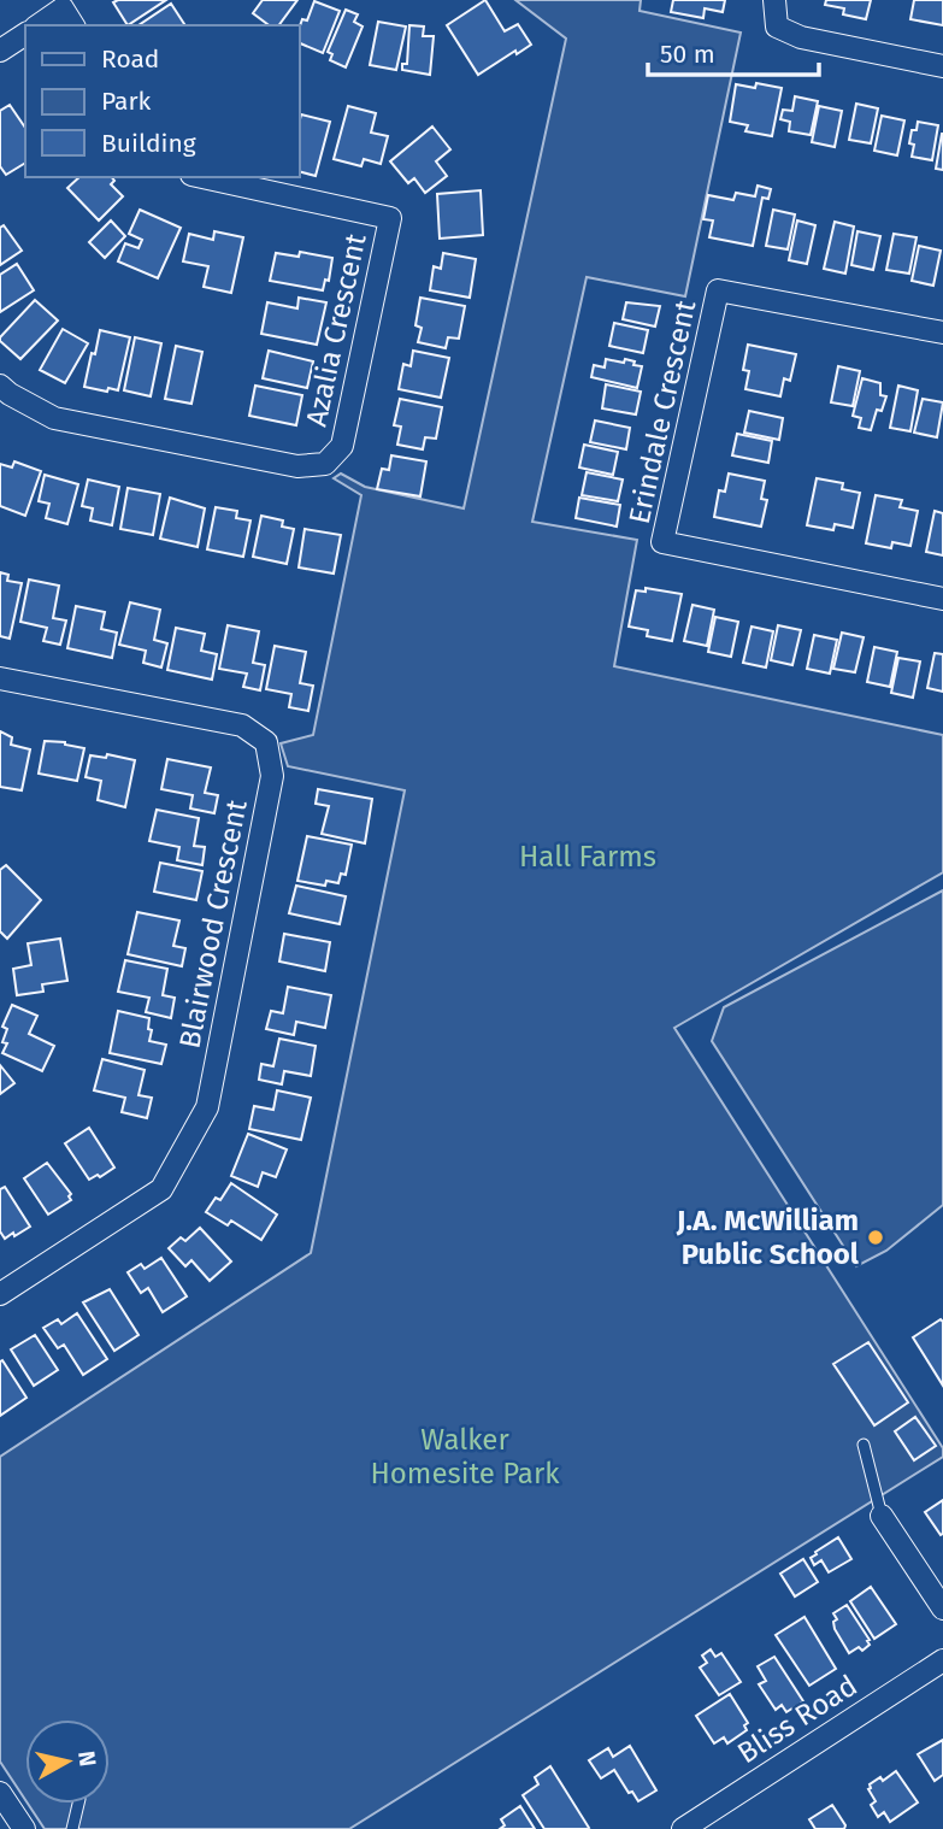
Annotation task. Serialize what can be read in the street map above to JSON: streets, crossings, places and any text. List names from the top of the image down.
{
  "streets": {
    "street": [
      "Azalia Crescent",
      "Erindale Crescent",
      "Blairwood Crescent",
      "Bliss Road"
    ]
  },
  "parks": ["Hall Farms", "Walker Homesite Park"],
  "places": ["J.A. McWilliam Public School"],
  "legend": ["Road", "Park", "Building"],
  "scale_bar": "50 m",
  "north": "right"
}
